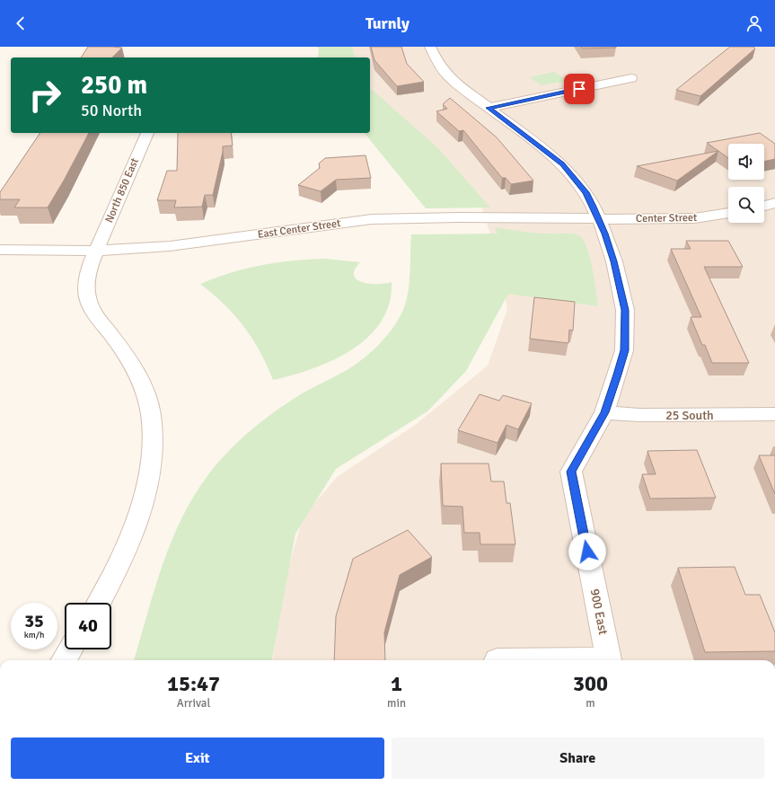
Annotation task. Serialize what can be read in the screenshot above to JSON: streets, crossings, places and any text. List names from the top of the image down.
{
  "streets": {
    "street": [
      "North 850 East",
      "Center Street",
      "East Center Street",
      "25 South",
      "900 East"
    ]
  },
  "crossings": [
    ["North 850 East", "East Center Street"],
    ["Center Street", "East Center Street"],
    ["Center Street", "900 East"],
    ["East Center Street", "900 East"],
    ["25 South", "900 East"]
  ],
  "page": {
    "header": "Turnly",
    "turn": ["250 m", "50 North"],
    "speed": "35 km/h",
    "limit": "40",
    "eta": [
      "15:47",
      "Arrival",
      "1",
      "min",
      "300",
      "m"
    ],
    "buttons": ["Exit", "Share"]
  }
}
